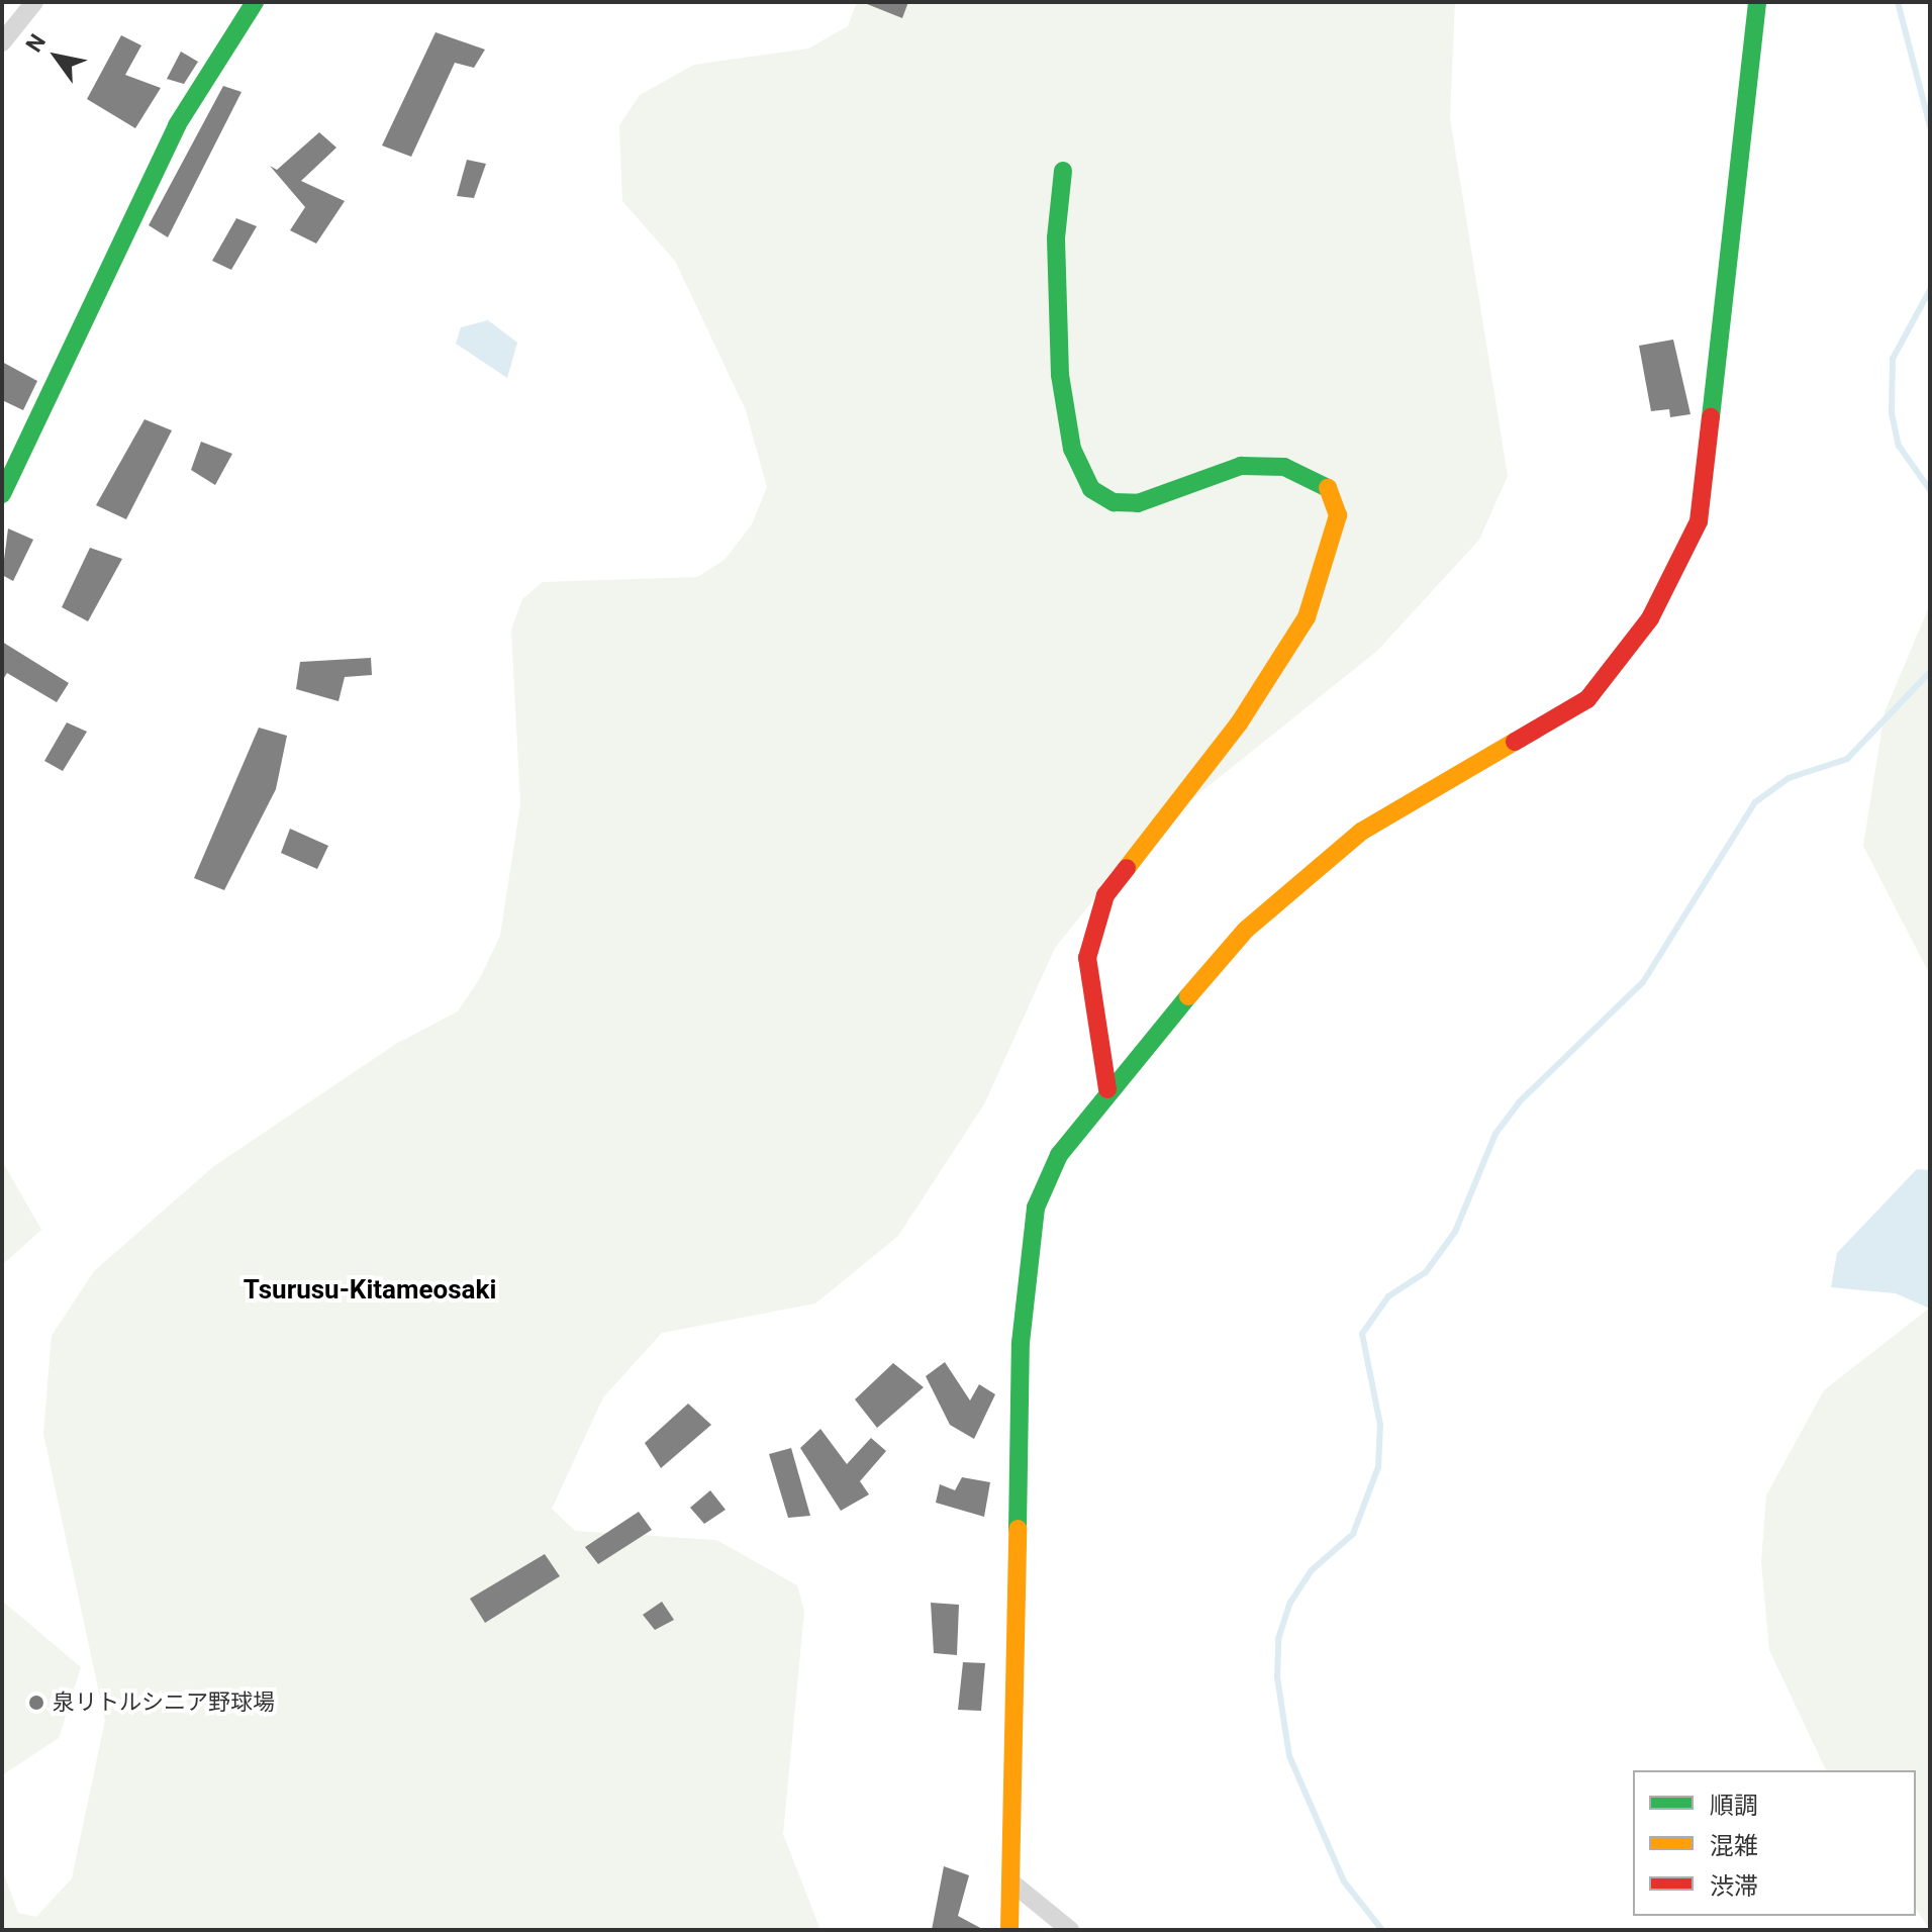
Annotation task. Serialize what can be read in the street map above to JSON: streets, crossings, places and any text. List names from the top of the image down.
{
  "districts": ["Tsurusu-Kitameosaki"],
  "places": ["泉リトルシニア野球場"],
  "legend": ["順調", "混雑", "渋滞"],
  "north": "top left"
}
